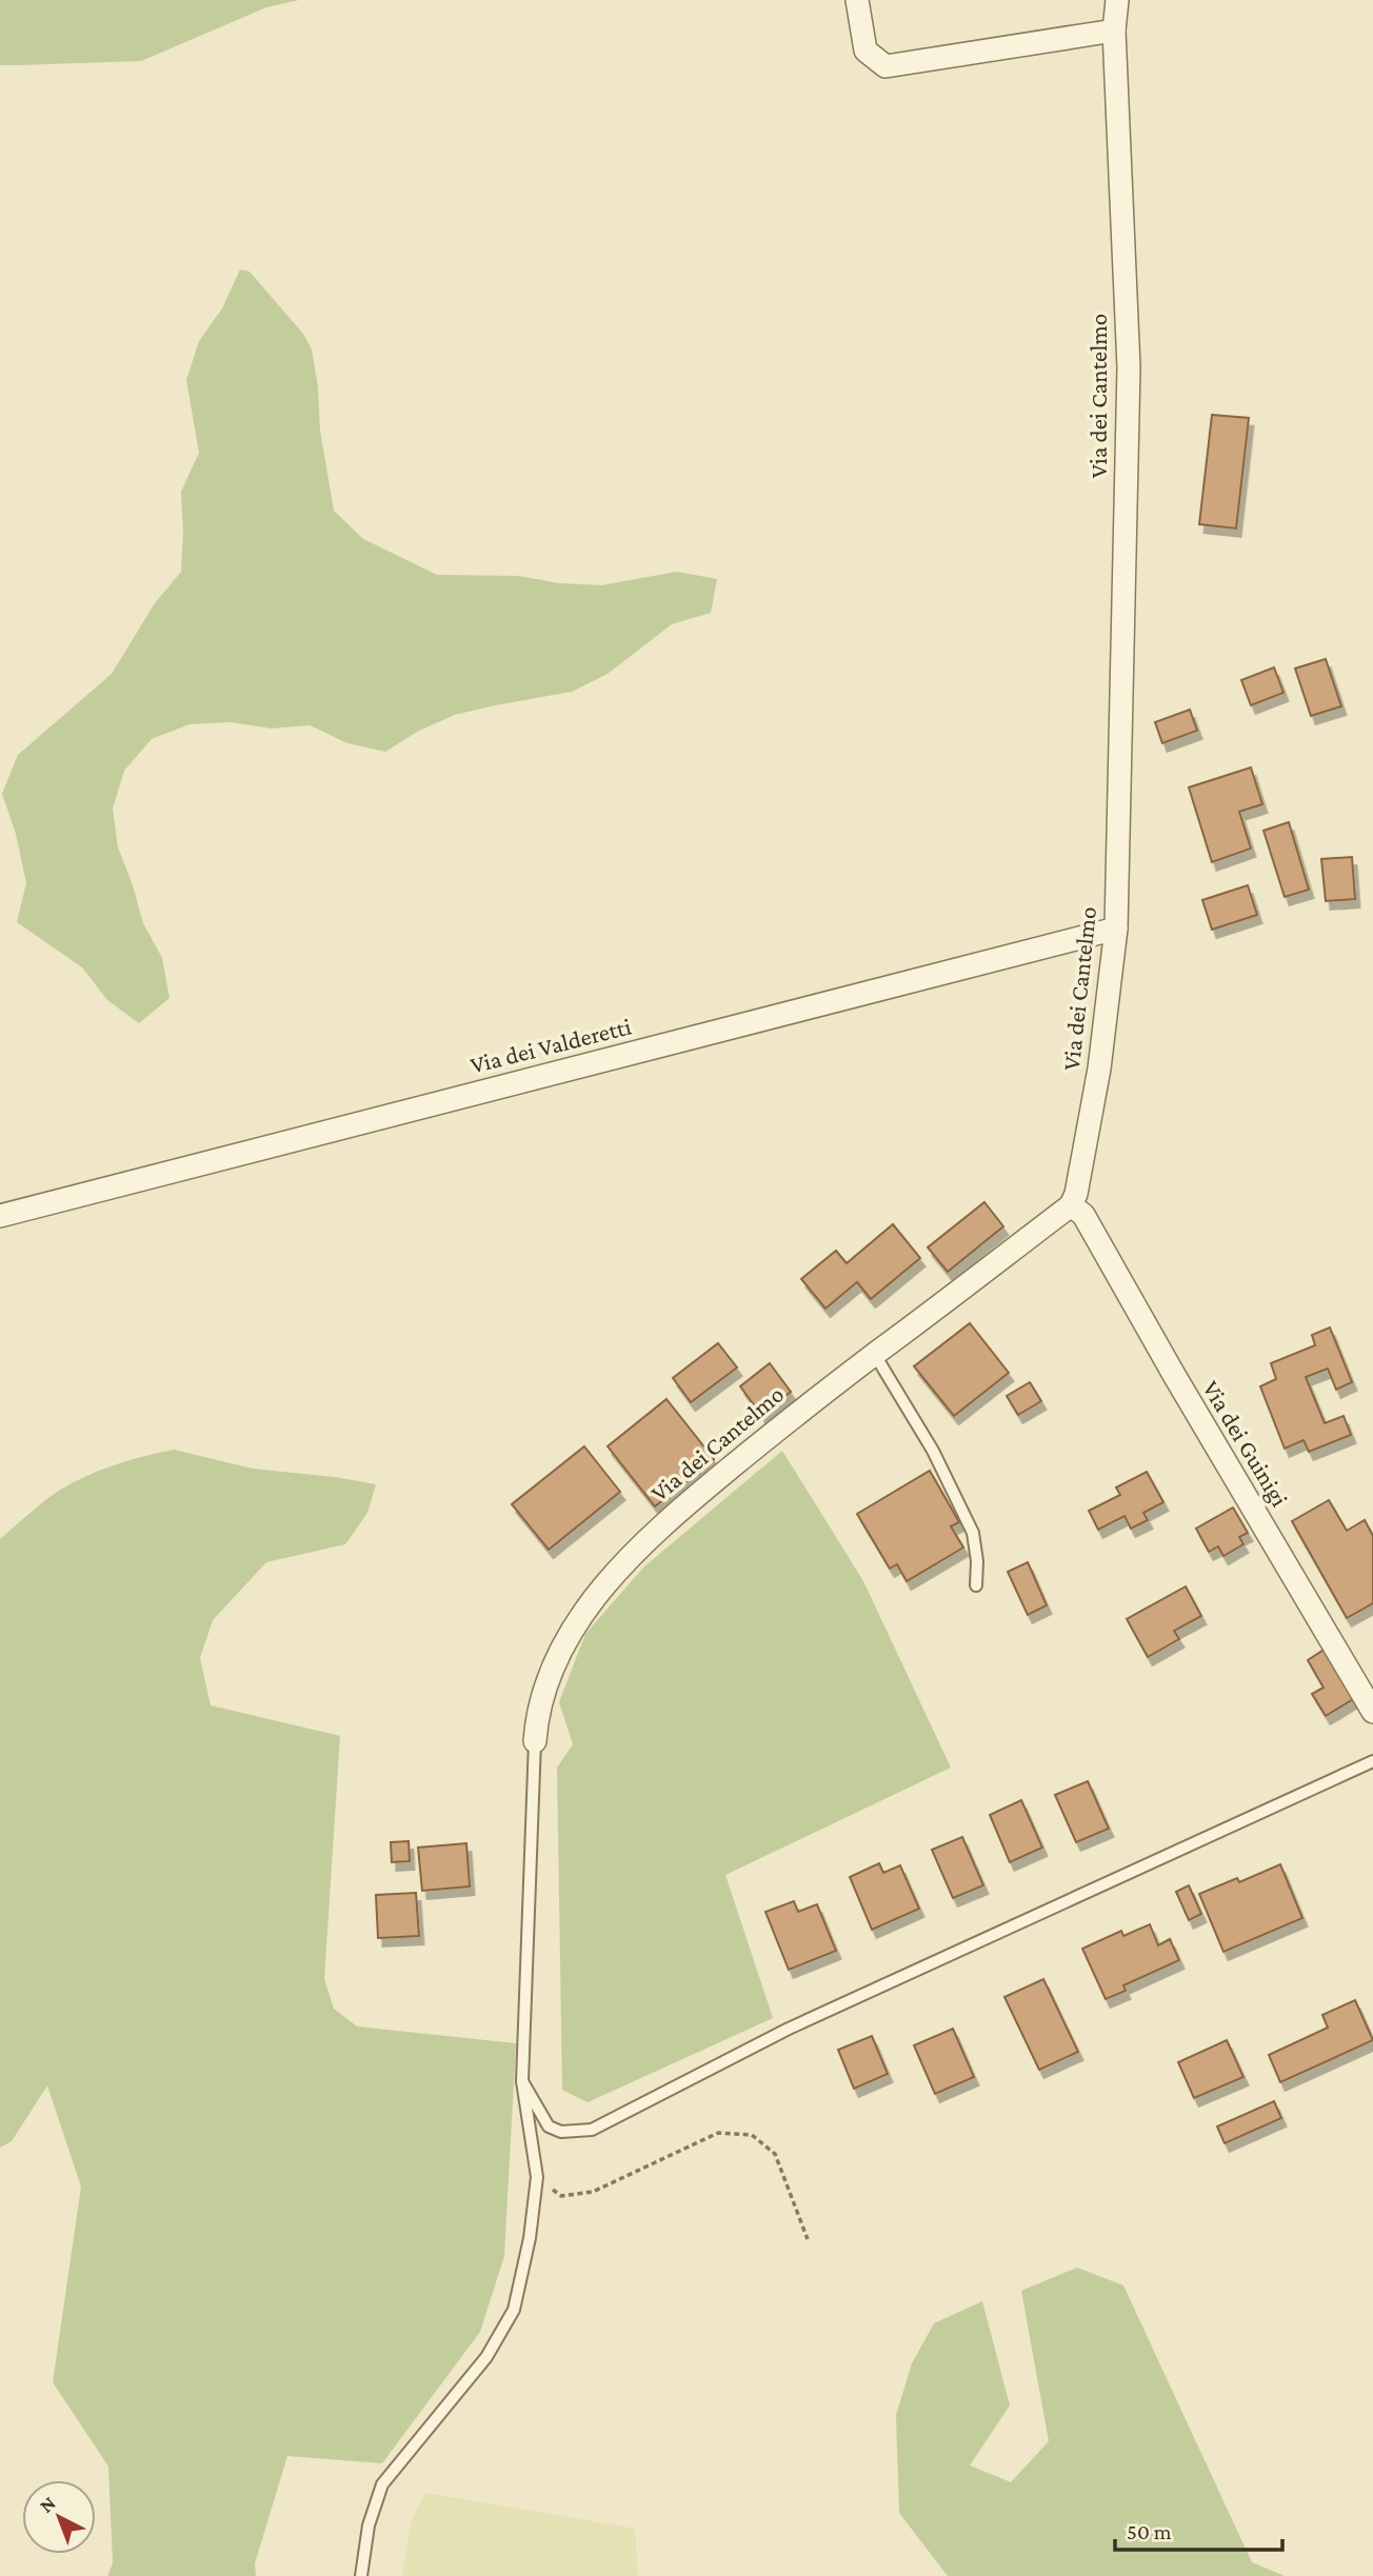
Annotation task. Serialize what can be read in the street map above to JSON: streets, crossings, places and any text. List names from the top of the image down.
{
  "streets": {
    "street": ["Via dei Cantelmo", "Via dei Valderetti", "Via dei Guinigi"]
  },
  "crossings": [
    ["Via dei Cantelmo", "Via dei Valderetti"],
    ["Via dei Cantelmo", "Via dei Guinigi"]
  ],
  "scale_bar": "50 m",
  "north": "top left"
}
